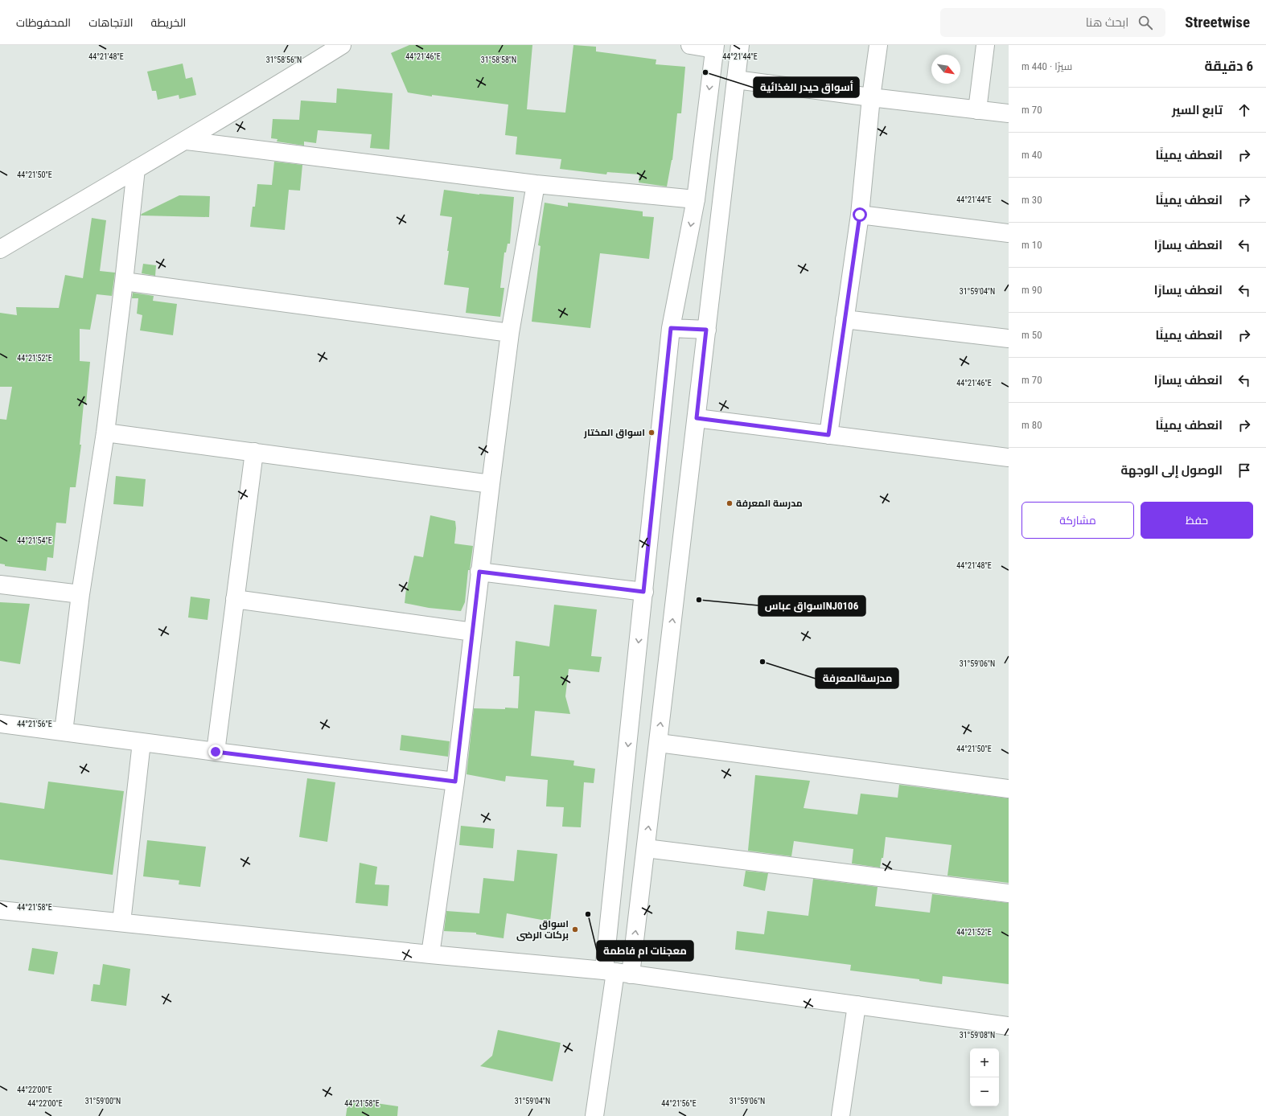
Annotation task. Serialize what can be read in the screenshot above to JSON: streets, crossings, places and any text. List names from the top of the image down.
{
  "places": [
    "أسواق حيدر الغذائية",
    "اسواق المختار",
    "مدرسة المعرفة",
    "اسواق عباسNJ0106",
    "مدرسةالمعرفة",
    "معجنات ام فاطمة",
    "اسواق بركات الرضى"
  ],
  "north": "bottom right",
  "page": {
    "header": "Streetwise",
    "search": "ابحث هنا",
    "nav": ["الخريطة", "الاتجاهات", "المحفوظات"],
    "heading": ["6 دقيقة", "سيرًا · 440 m"],
    "list": [
      ["تابع السير", "70 m"],
      ["انعطف يمينًا", "40 m"],
      ["انعطف يمينًا", "30 m"],
      ["انعطف يسارًا", "10 m"],
      ["انعطف يسارًا", "90 m"],
      ["انعطف يمينًا", "50 m"],
      ["انعطف يسارًا", "70 m"],
      ["انعطف يمينًا", "80 m"],
      "الوصول إلى الوجهة"
    ],
    "buttons": ["حفظ", "مشاركة"],
    "map_buttons": ["+", "−"]
  },
  "coordinates": [
    "44°21'48\"E",
    "44°21'46\"E",
    "44°21'44\"E",
    "31°58'56\"N",
    "31°58'58\"N",
    "44°21'50\"E",
    "31°59'04\"N",
    "44°21'52\"E",
    "44°21'54\"E",
    "31°59'06\"N",
    "44°21'56\"E",
    "44°21'58\"E",
    "31°59'08\"N",
    "44°22'00\"E",
    "31°59'00\"N"
  ]
}
